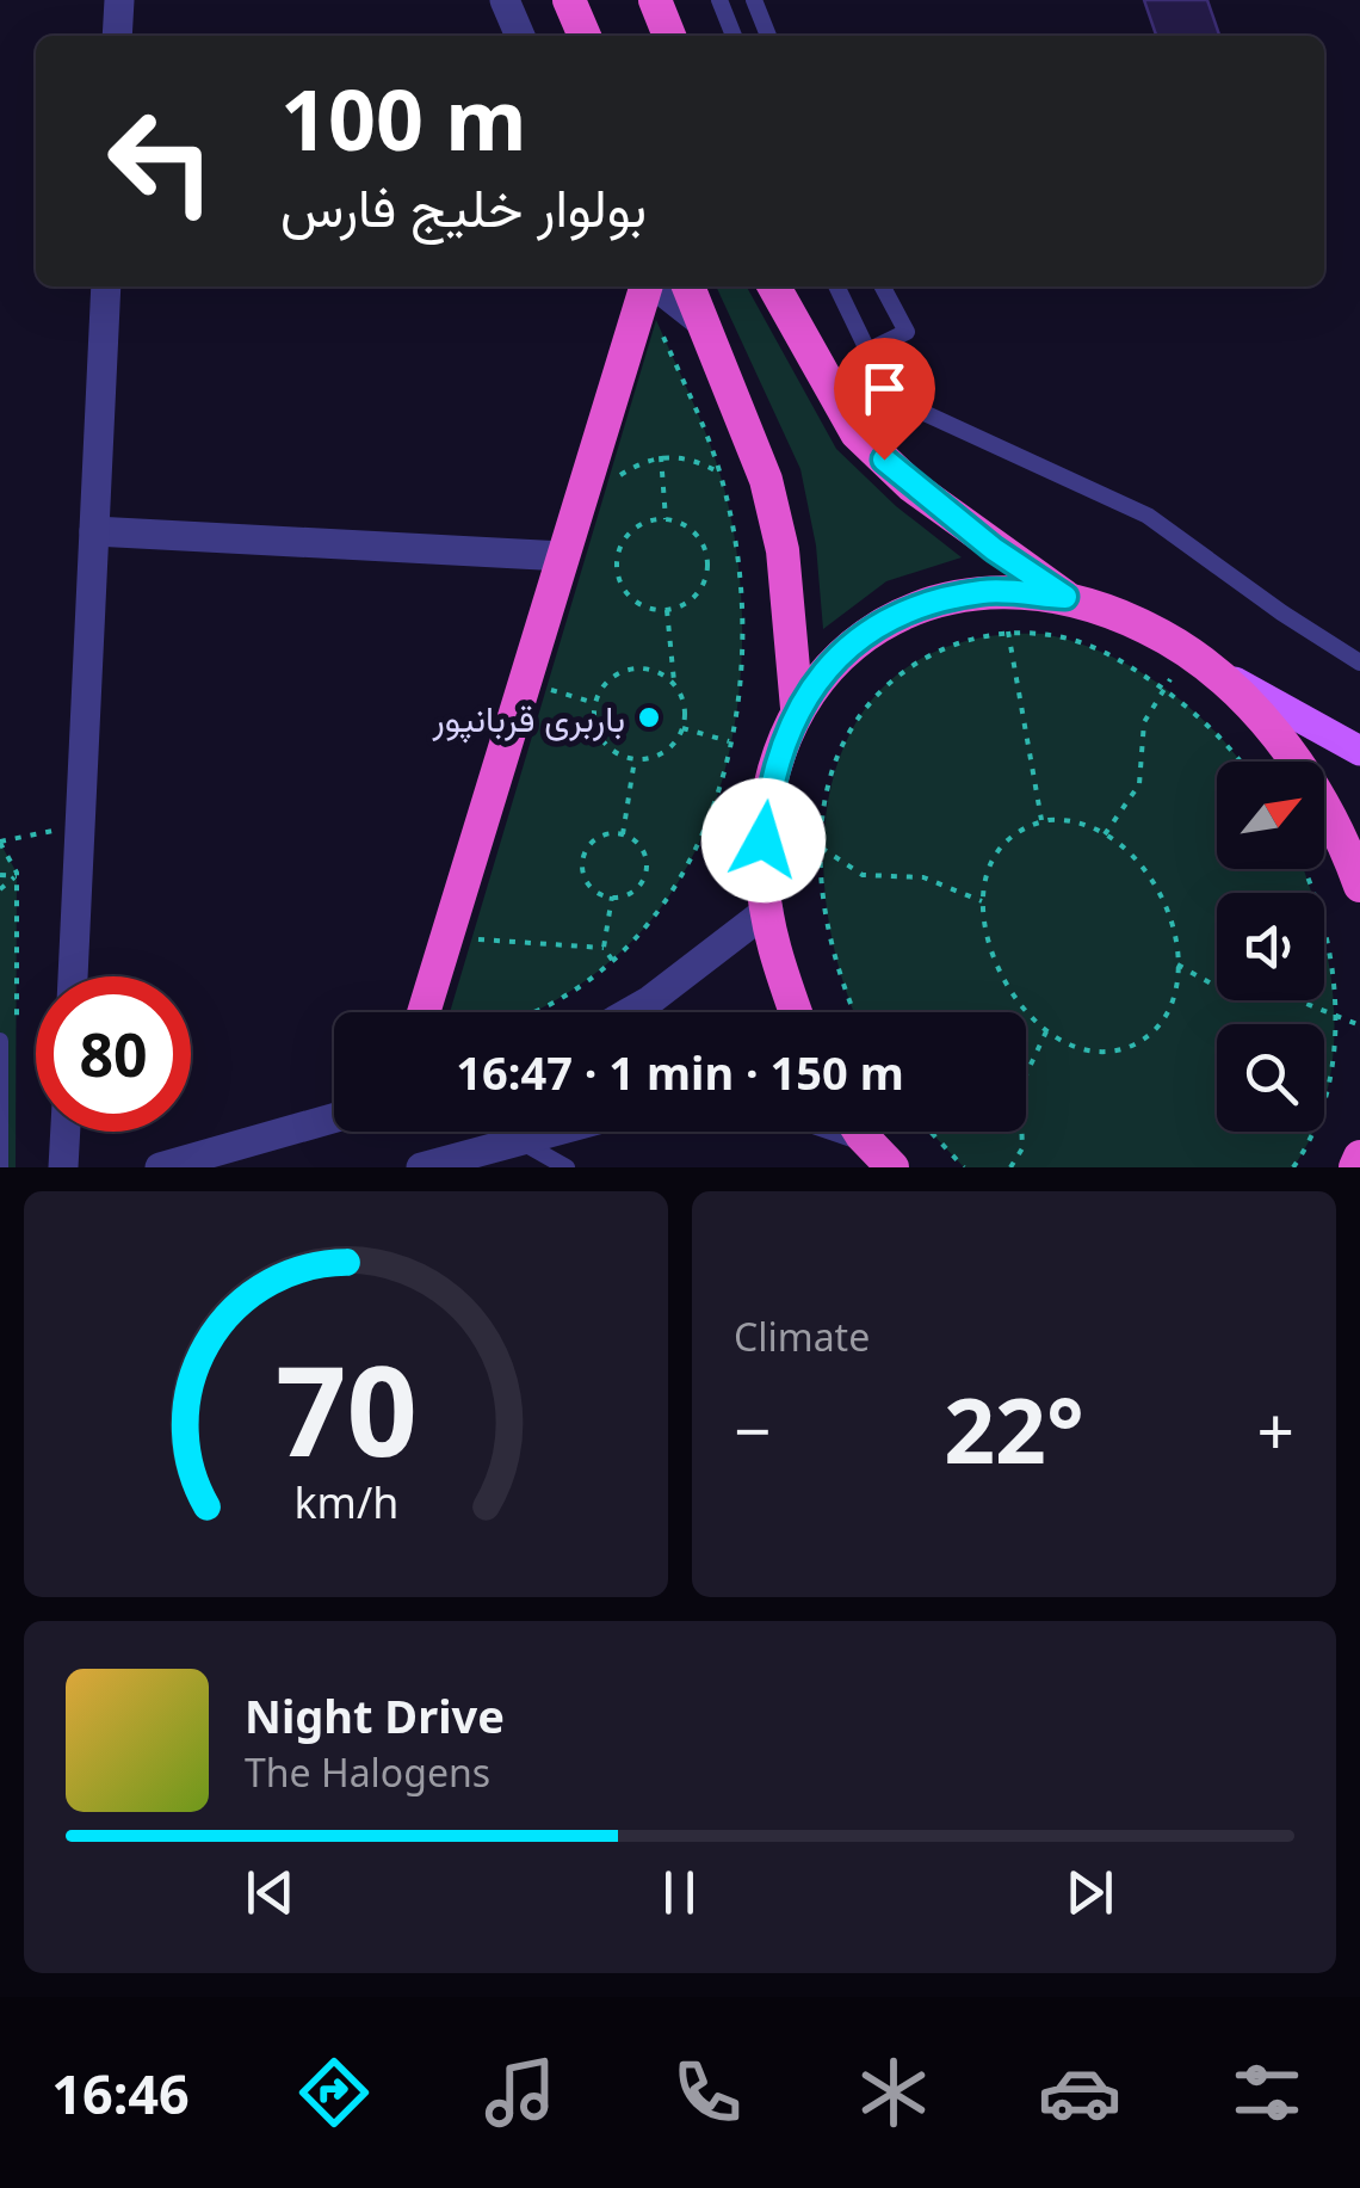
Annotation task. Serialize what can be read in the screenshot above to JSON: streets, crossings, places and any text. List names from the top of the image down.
{
  "places": ["باربری قربانپور"],
  "north": "top right",
  "page": {
    "turn": ["100 m", "بولوار خلیج فارس"],
    "limit": "80",
    "trip": "16:47 · 1 min · 150 m",
    "tile": "Climate",
    "heat": ["−", "22°", "+"],
    "song": ["Night Drive", "The Halogens"],
    "tabs": "16:46",
    "gauge": ["70", "km/h"]
  }
}
